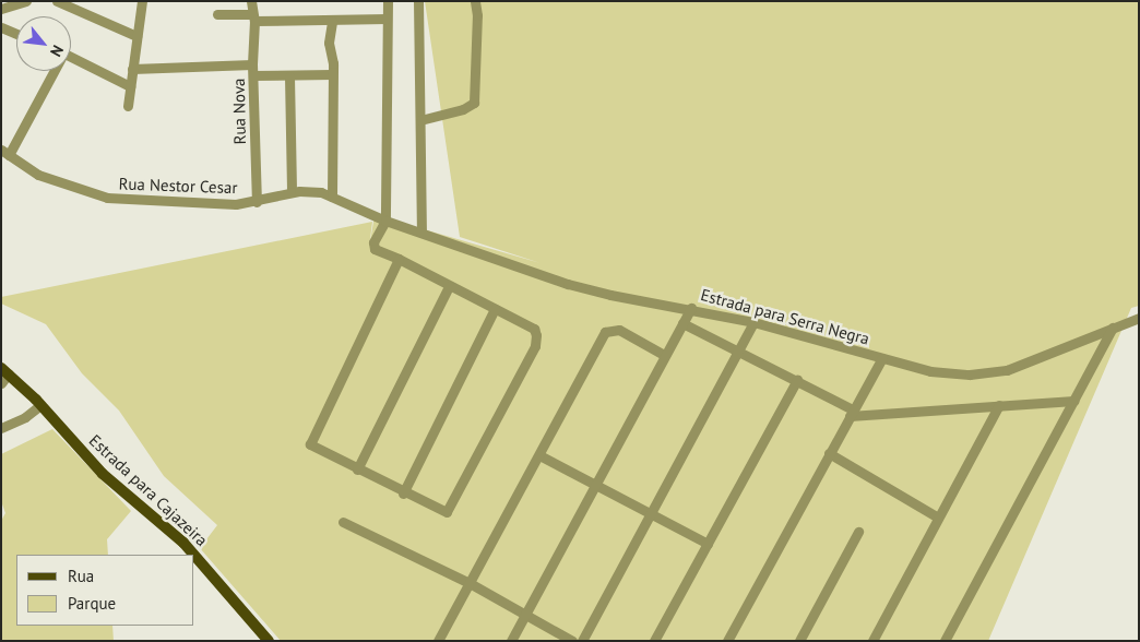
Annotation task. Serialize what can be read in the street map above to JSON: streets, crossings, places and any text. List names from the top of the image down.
{
  "streets": {
    "main road": ["Estrada para Cajazeira"],
    "street": ["Rua Nova", "Rua Nestor Cesar", "Estrada para Serra Negra"]
  },
  "crossings": [
    ["Rua Nova", "Rua Nestor Cesar"],
    ["Rua Nestor Cesar", "Estrada para Serra Negra"]
  ],
  "legend": ["Rua", "Parque"],
  "north": "bottom right"
}
